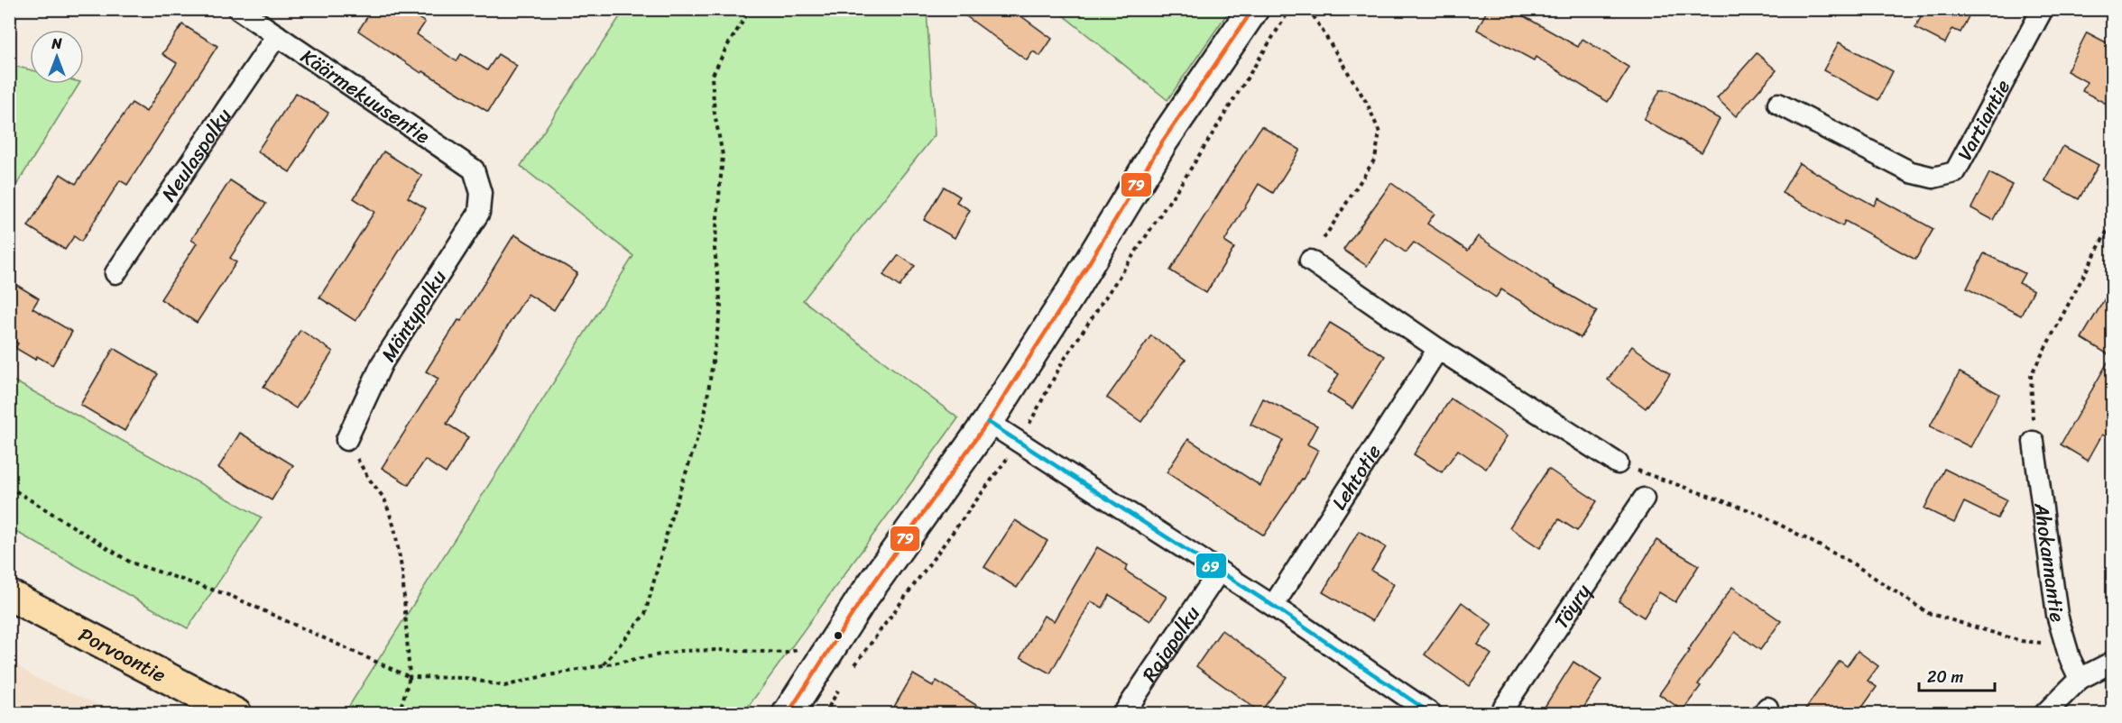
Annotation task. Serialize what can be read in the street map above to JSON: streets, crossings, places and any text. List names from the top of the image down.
{
  "streets": {
    "main road": ["Porvoontie"],
    "street": [
      "Käärmekuusentie",
      "Vartiantie",
      "Neulaspolku",
      "Mäntypolku",
      "Lehtotie",
      "Ahokannantie",
      "Töyry",
      "Rajapolku"
    ]
  },
  "crossings": [
    ["Käärmekuusentie", "Neulaspolku"],
    ["Käärmekuusentie", "Mäntypolku"]
  ],
  "lines": ["transit line 79", "transit line 69"],
  "scale_bar": "20 m",
  "north": "top"
}
